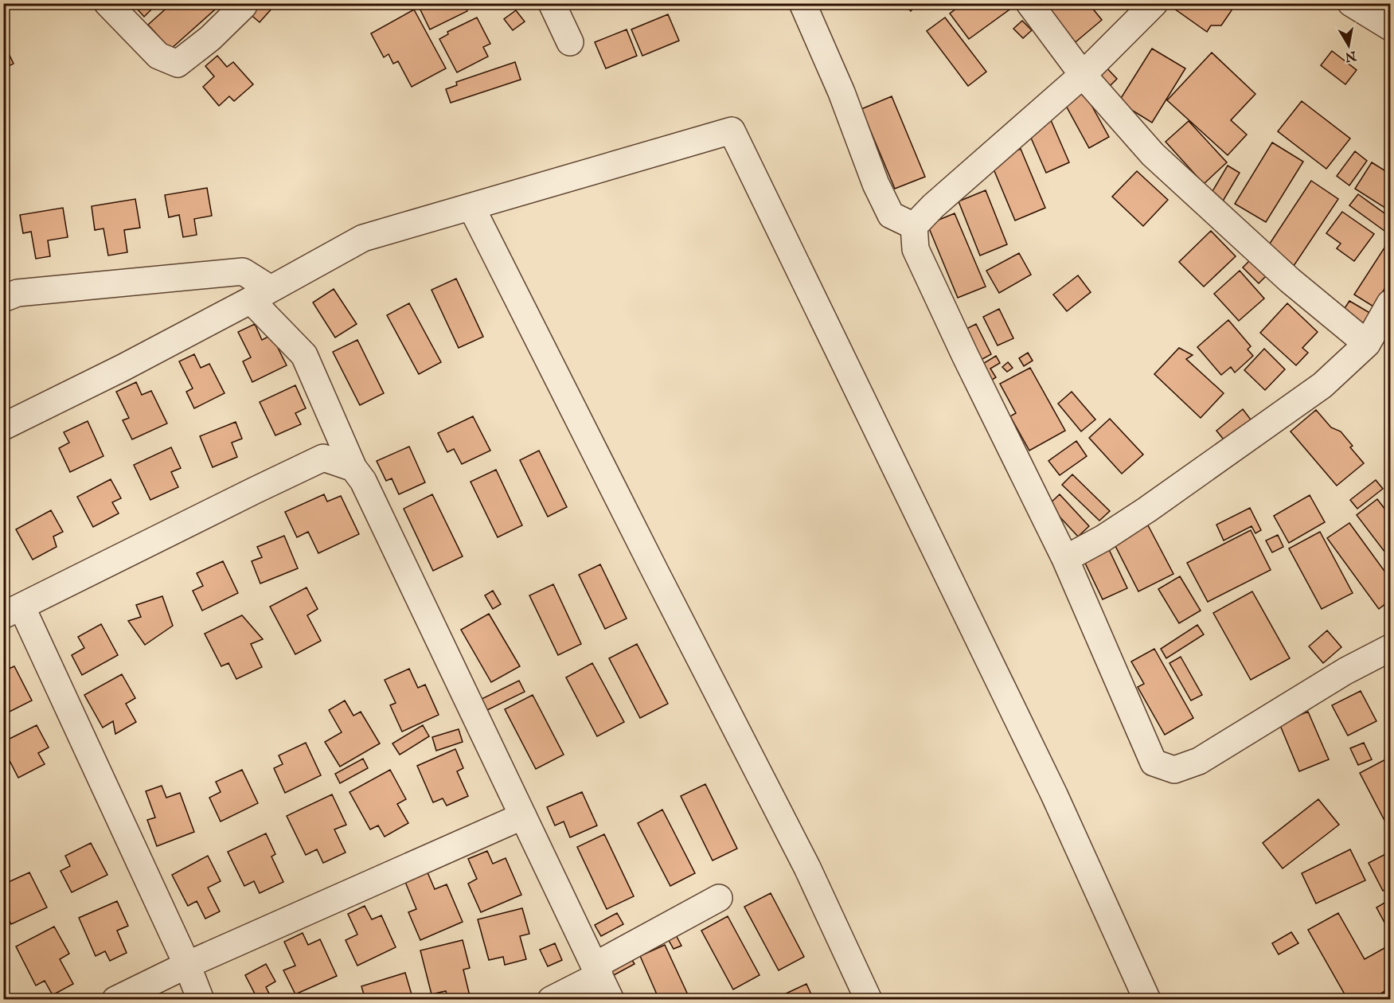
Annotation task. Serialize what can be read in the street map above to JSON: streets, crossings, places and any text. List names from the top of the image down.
{
  "north": "bottom"
}
